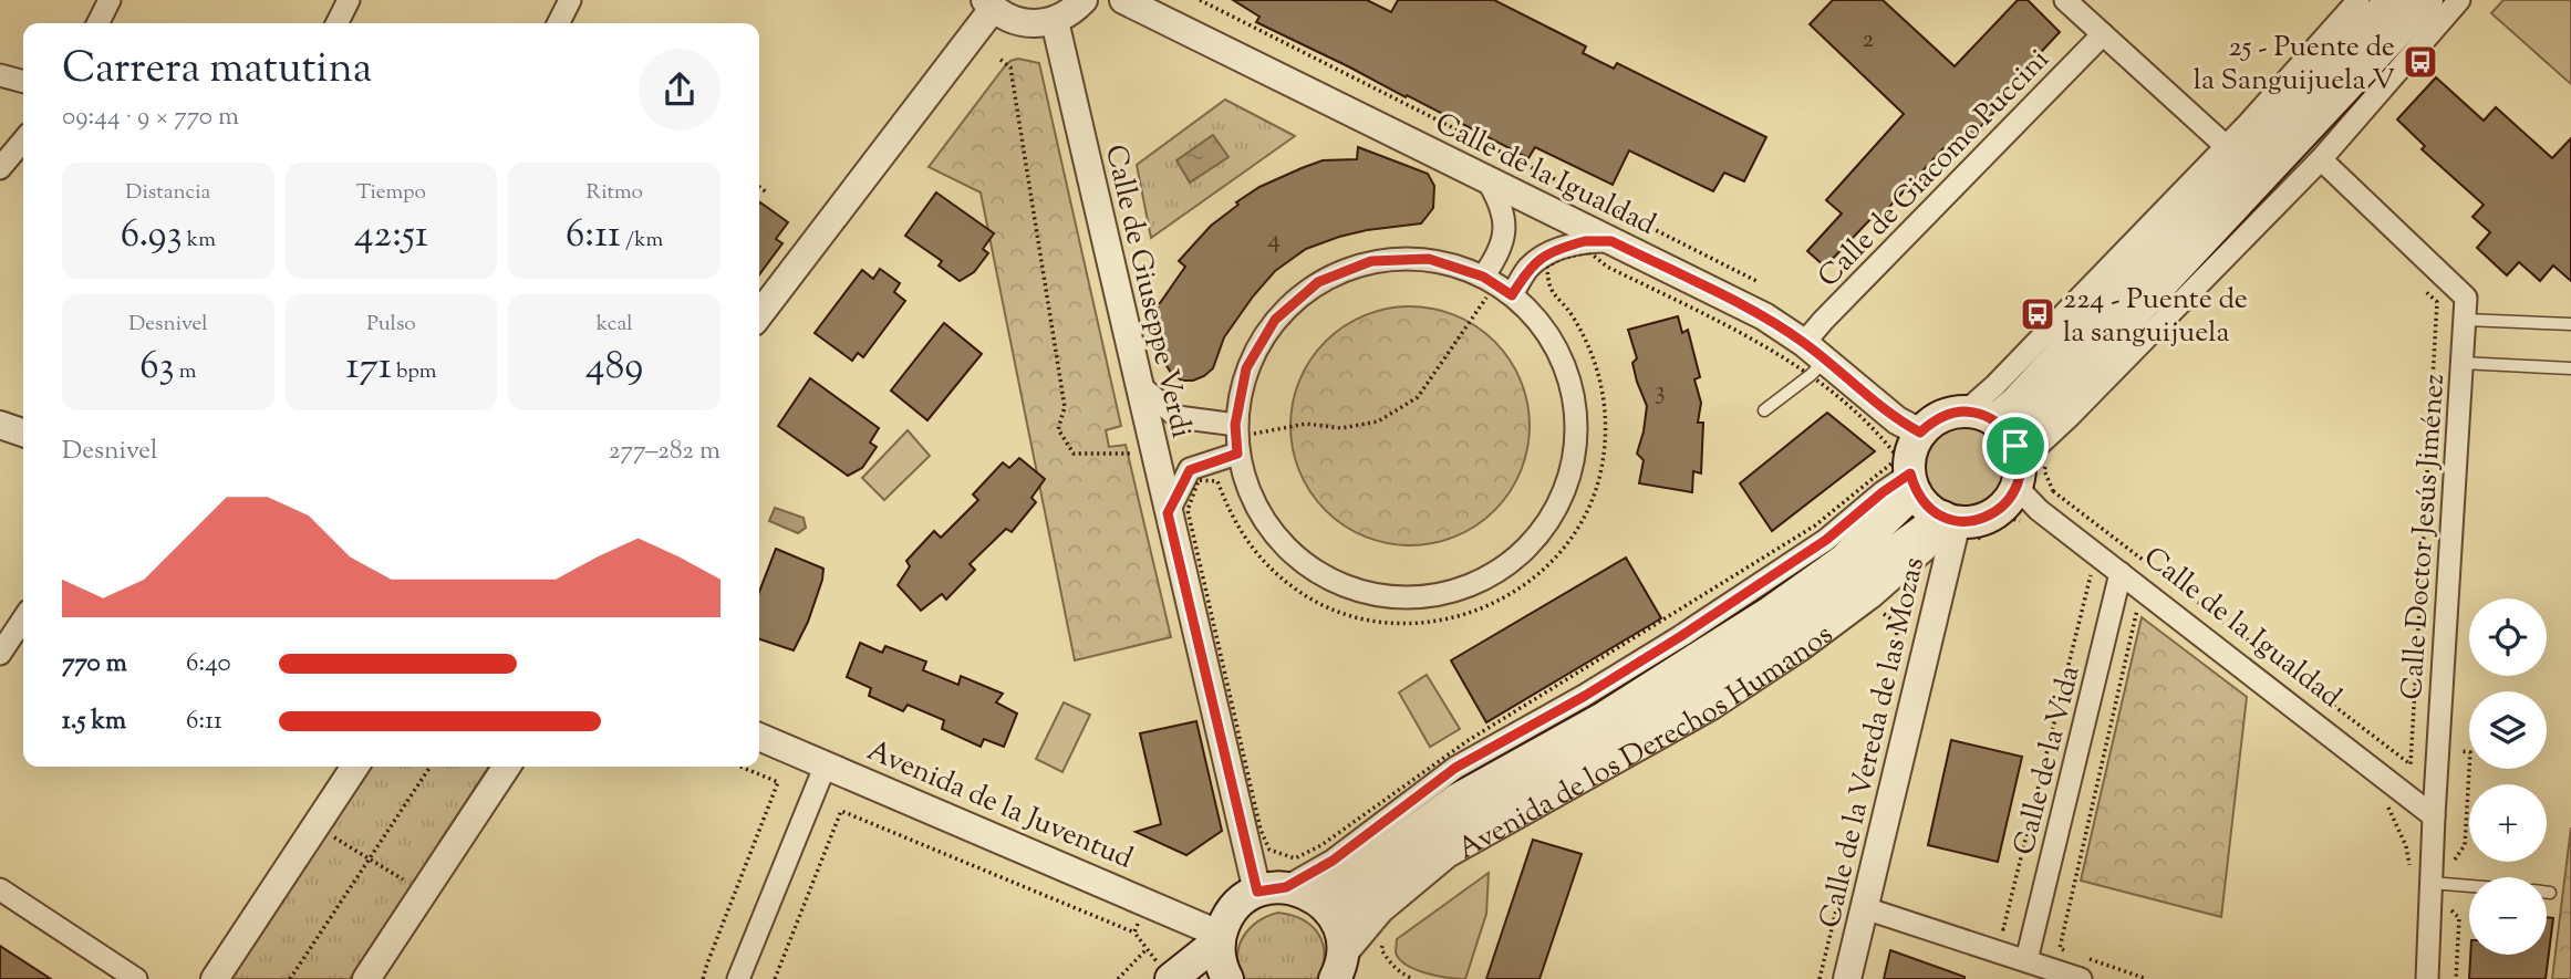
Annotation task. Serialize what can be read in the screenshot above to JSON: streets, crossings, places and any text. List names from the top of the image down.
{
  "streets": {
    "main road": ["Avenida de los Derechos Humanos"],
    "street": [
      "Calle de Giacomo Puccini",
      "Calle de la Igualdad",
      "Calle de Giuseppe Verdi",
      "Calle Doctor Jesús Jiménez",
      "Calle de la Vereda de las Mozas",
      "Calle de la Vida",
      "Avenida de la Juventud"
    ]
  },
  "crossings": [
    ["Calle de Giacomo Puccini", "Calle de la Igualdad"],
    ["Calle de la Igualdad", "Calle Doctor Jesús Jiménez"],
    ["Calle de la Igualdad", "Avenida de los Derechos Humanos"],
    ["Calle de la Igualdad", "Calle de la Vereda de las Mozas"],
    ["Calle de la Igualdad", "Calle de la Vida"],
    ["Calle de Giuseppe Verdi", "Avenida de los Derechos Humanos"],
    ["Avenida de los Derechos Humanos", "Calle de la Vereda de las Mozas"],
    ["Avenida de los Derechos Humanos", "Avenida de la Juventud"]
  ],
  "places": {
    "bus stop": ["25 - Puente de la Sanguijuela V", "224 - Puente de la sanguijuela"]
  },
  "house_numbers": ["2", "4", "3"],
  "page": {
    "heading": ["Carrera matutina", "09:44 · 9 × 770 m"],
    "stats": [
      ["Distancia", "6.93 km"],
      ["Tiempo", "42:51"],
      ["Ritmo", "6:11 /km"],
      ["Desnivel", "63 m"],
      ["Pulso", "171 bpm"],
      ["kcal", "489"]
    ],
    "chart": ["Desnivel", "277–282 m"],
    "map_buttons": ["+", "−"],
    "list": [
      {
        "name": "770 m",
        "note": "6:40"
      },
      {
        "name": "1.5 km",
        "note": "6:11"
      }
    ]
  }
}
